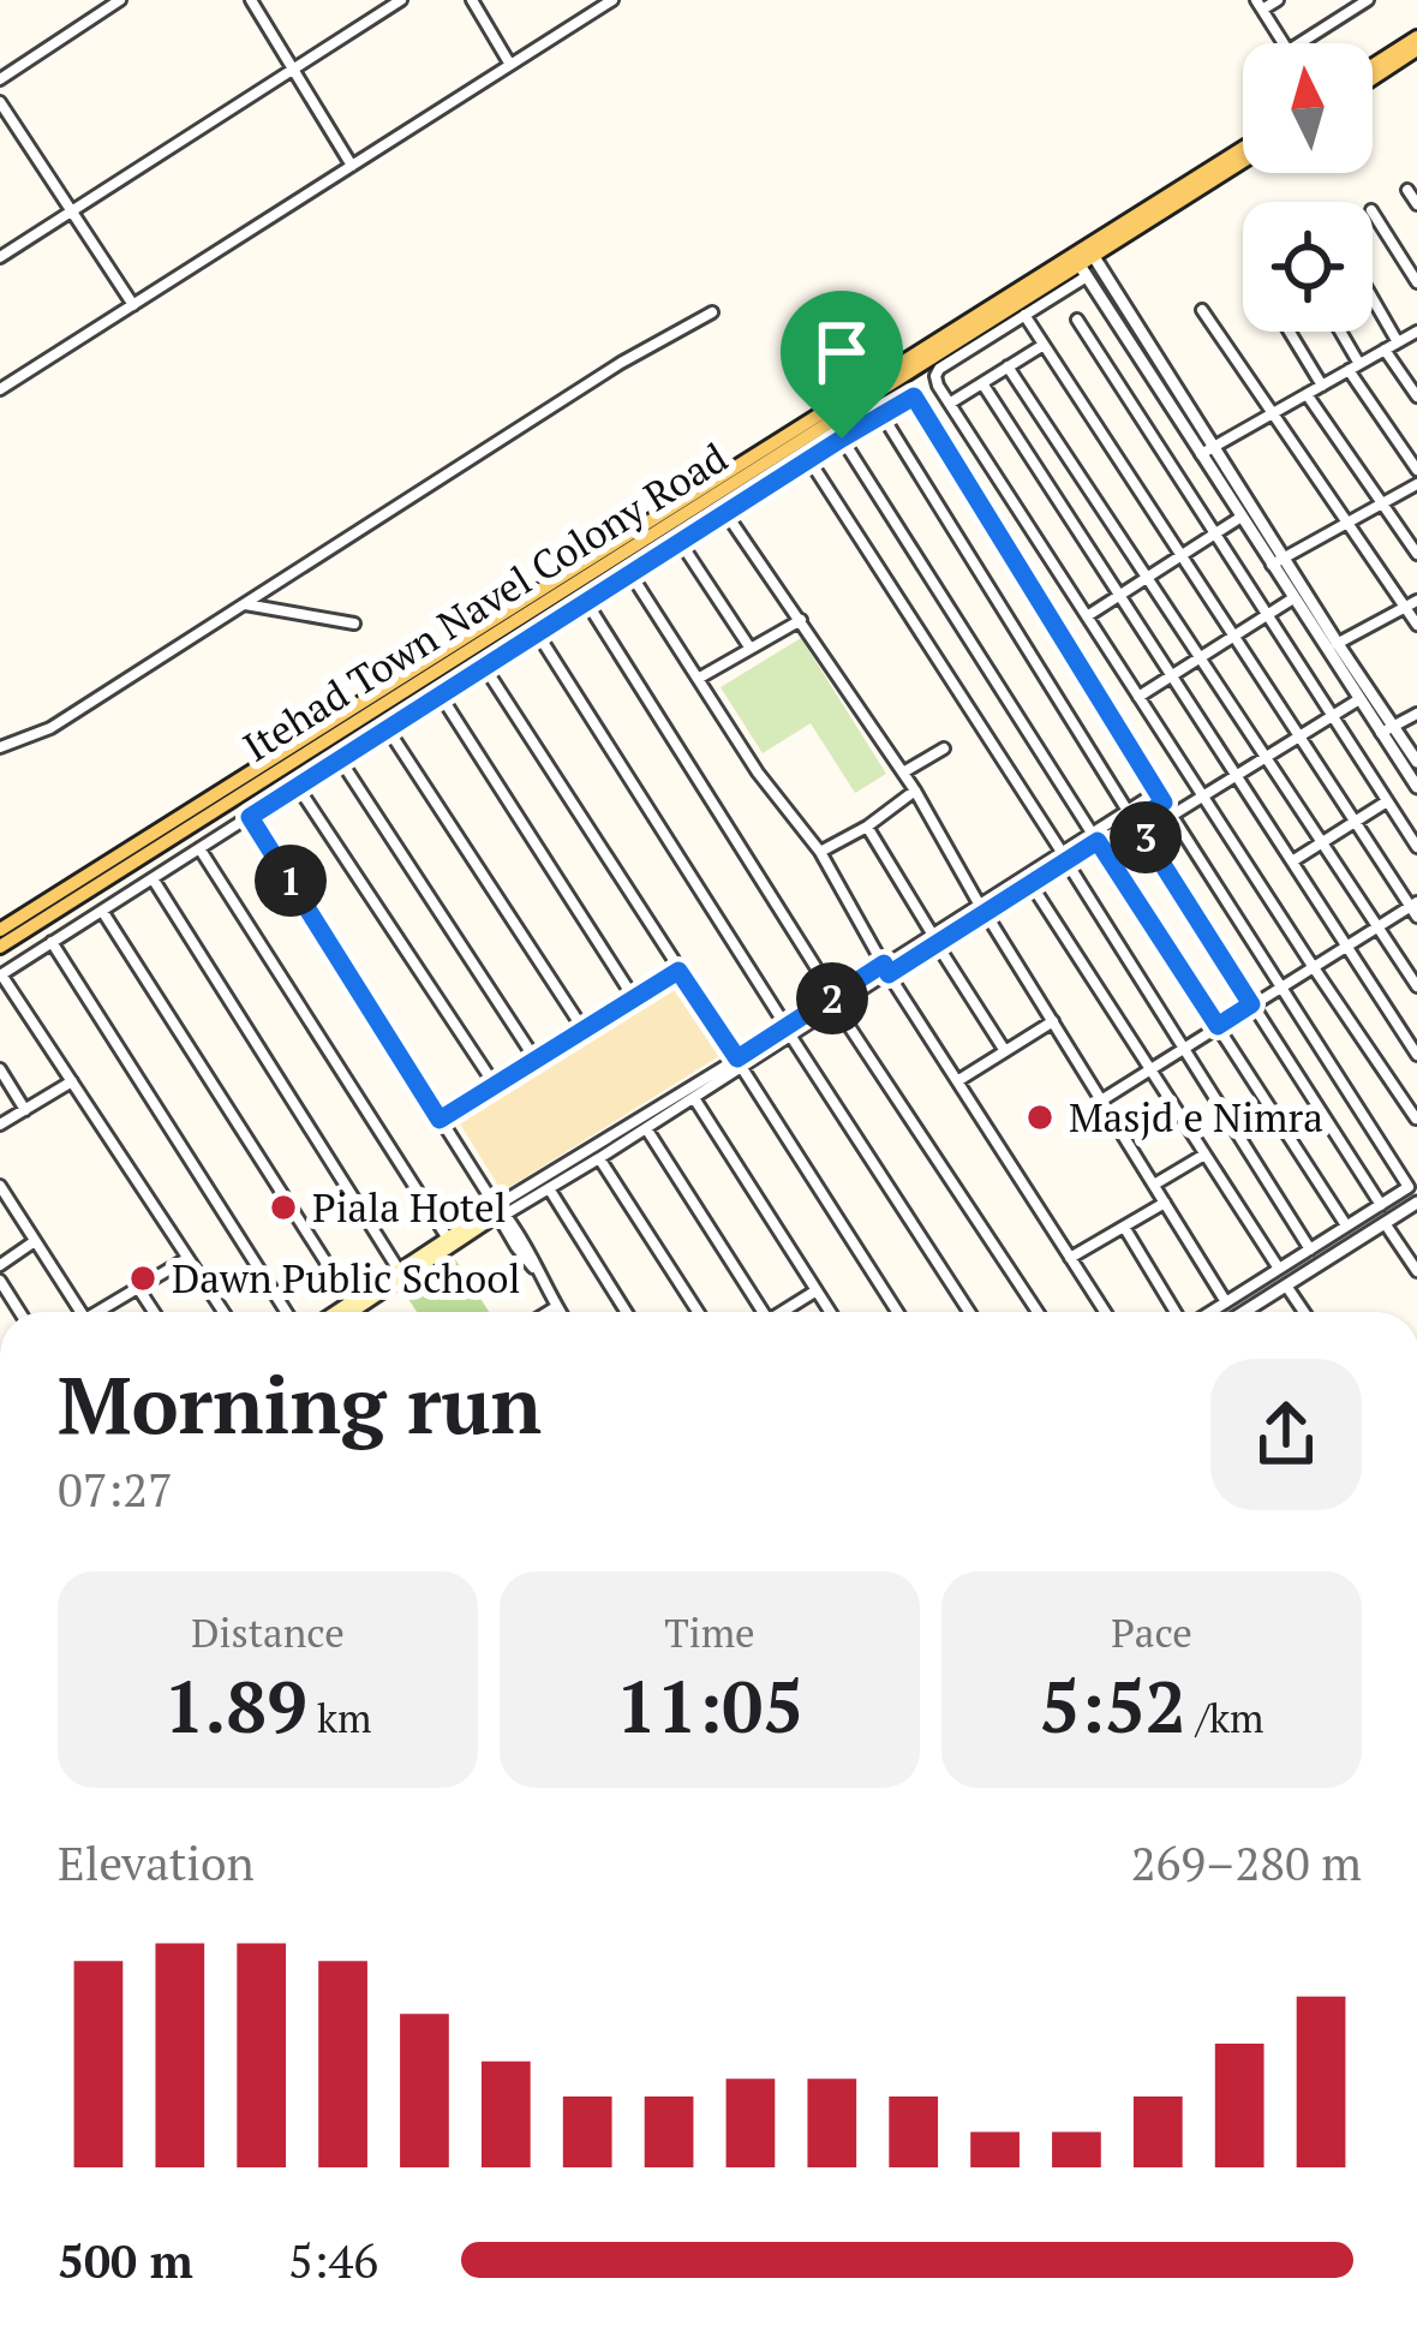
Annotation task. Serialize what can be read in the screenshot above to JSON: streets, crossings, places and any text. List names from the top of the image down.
{
  "streets": {
    "main road": ["Itehad Town Navel Colony Road"]
  },
  "places": ["Masjd e Nimra", "Piala Hotel", "Dawn Public School"],
  "north": "top",
  "page": {
    "pins": ["3", "1", "2"],
    "heading": ["Morning run", "07:27"],
    "stats": [
      ["Distance", "1.89 km"],
      ["Time", "11:05"],
      ["Pace", "5:52 /km"]
    ],
    "chart": ["Elevation", "269–280 m"],
    "list": [
      {
        "name": "500 m",
        "note": "5:46"
      }
    ]
  }
}
